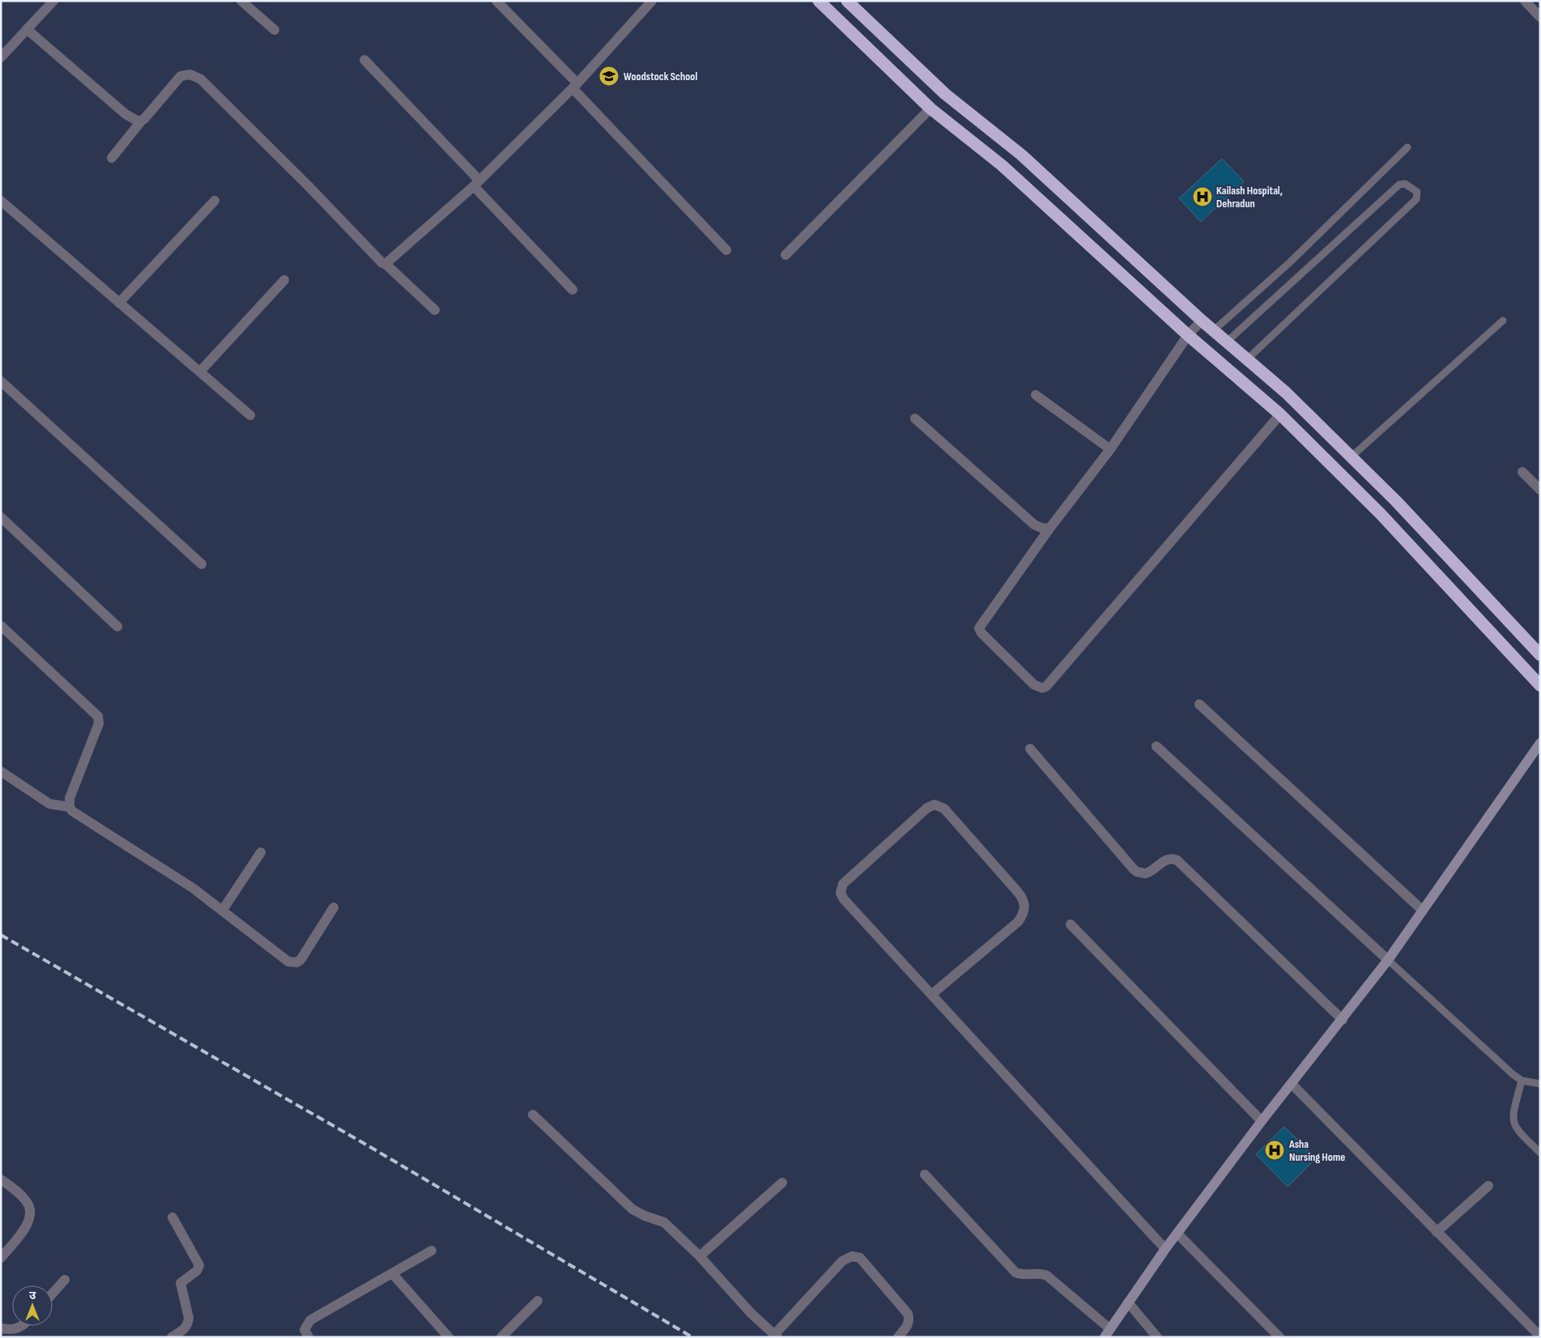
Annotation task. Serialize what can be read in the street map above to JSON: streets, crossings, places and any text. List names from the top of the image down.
{
  "places": {
    "school or university": ["Woodstock School"],
    "hospital": ["Kailash Hospital, Dehradun", "Asha Nursing Home"]
  },
  "north": "top"
}
